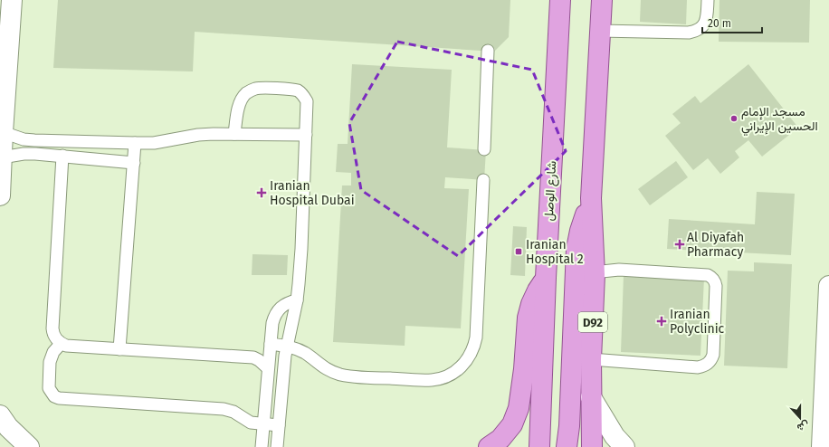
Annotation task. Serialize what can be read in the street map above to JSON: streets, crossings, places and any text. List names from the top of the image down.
{
  "streets": {
    "main road": ["شارع الوصل", "D92"]
  },
  "places": {
    "other": ["مسجد الإمام الحسين الإيراني"],
    "health": ["Iranian Hospital Dubai", "Al Diyafah Pharmacy", "Iranian Polyclinic"],
    "transit": ["Iranian Hospital 2"]
  },
  "scale_bar": "20 m",
  "north": "bottom"
}
